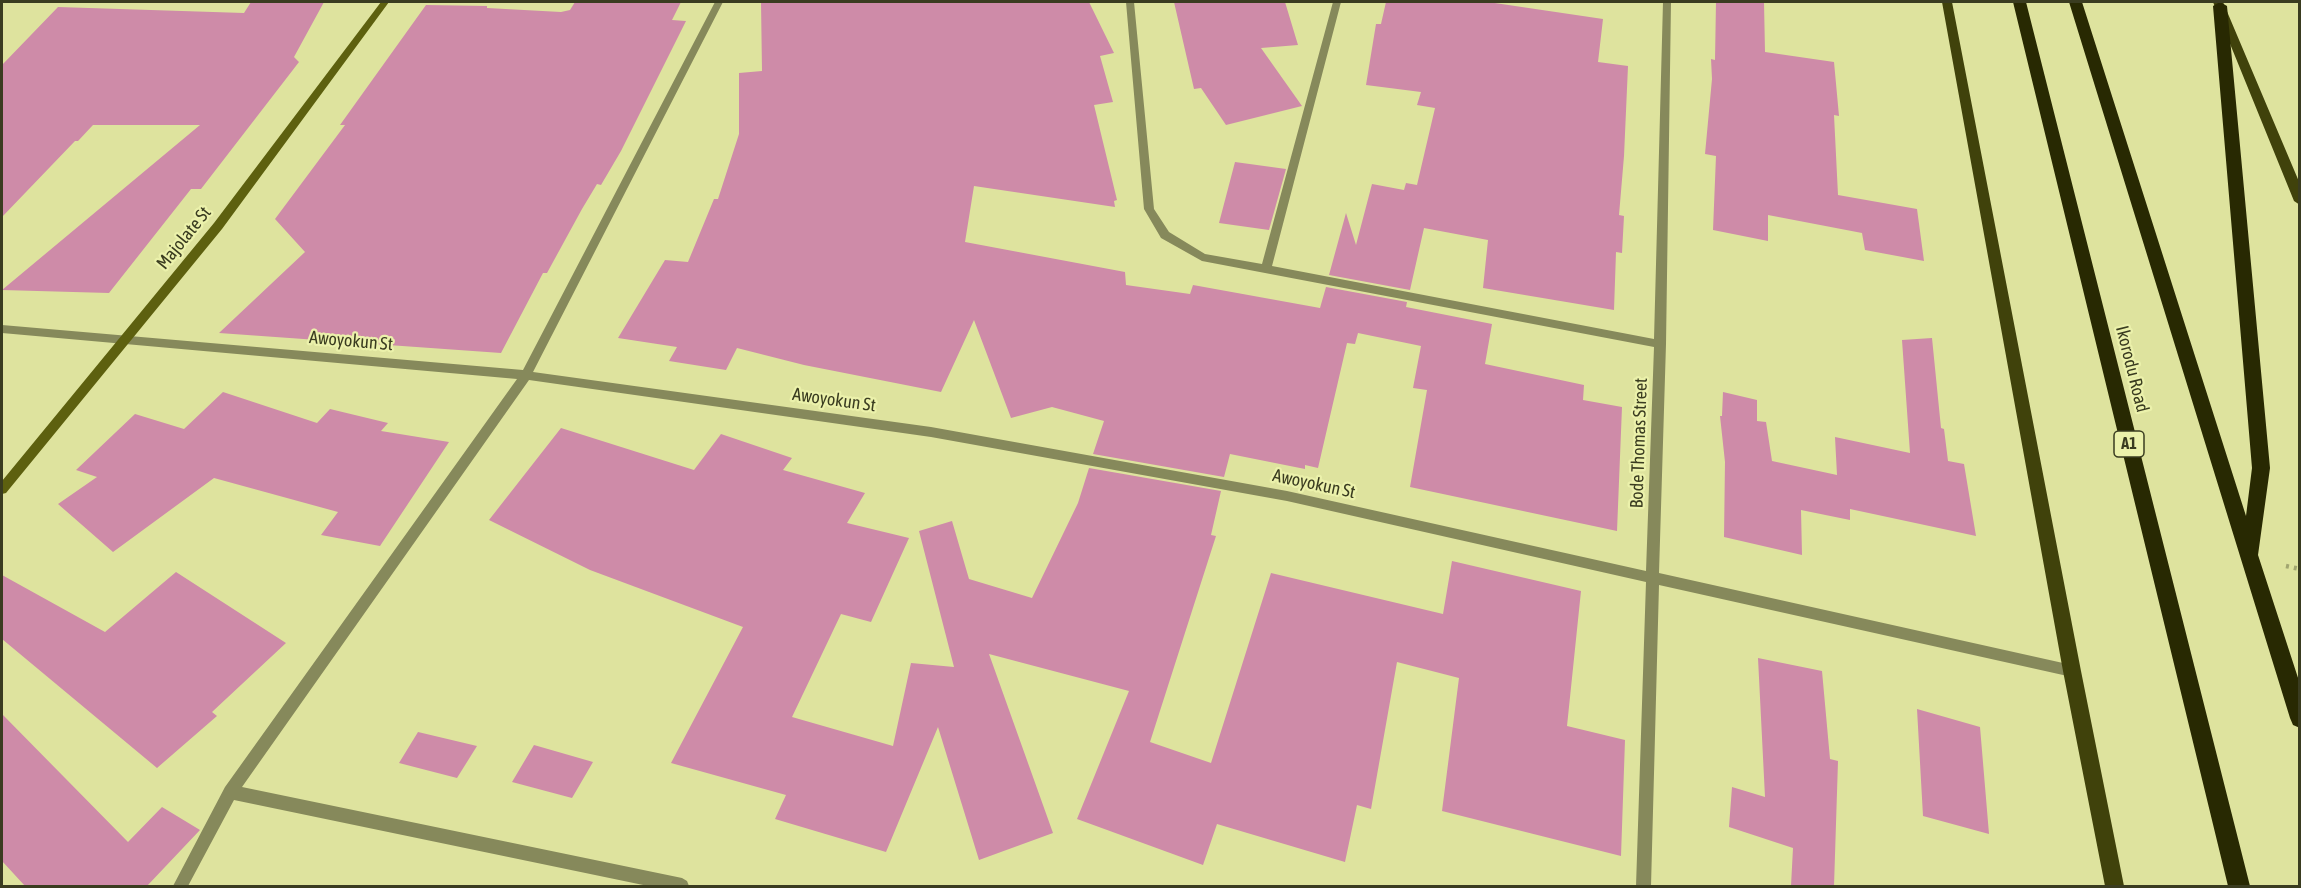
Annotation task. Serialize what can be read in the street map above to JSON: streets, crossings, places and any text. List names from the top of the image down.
{
  "streets": {
    "highway": ["Ikorodu Road", "A1"],
    "main road": ["Majolate St"],
    "street": ["Awoyokun St", "Bode Thomas Street"]
  },
  "crossings": [
    ["Majolate St", "Awoyokun St"],
    ["Awoyokun St", "Bode Thomas Street"]
  ]
}
